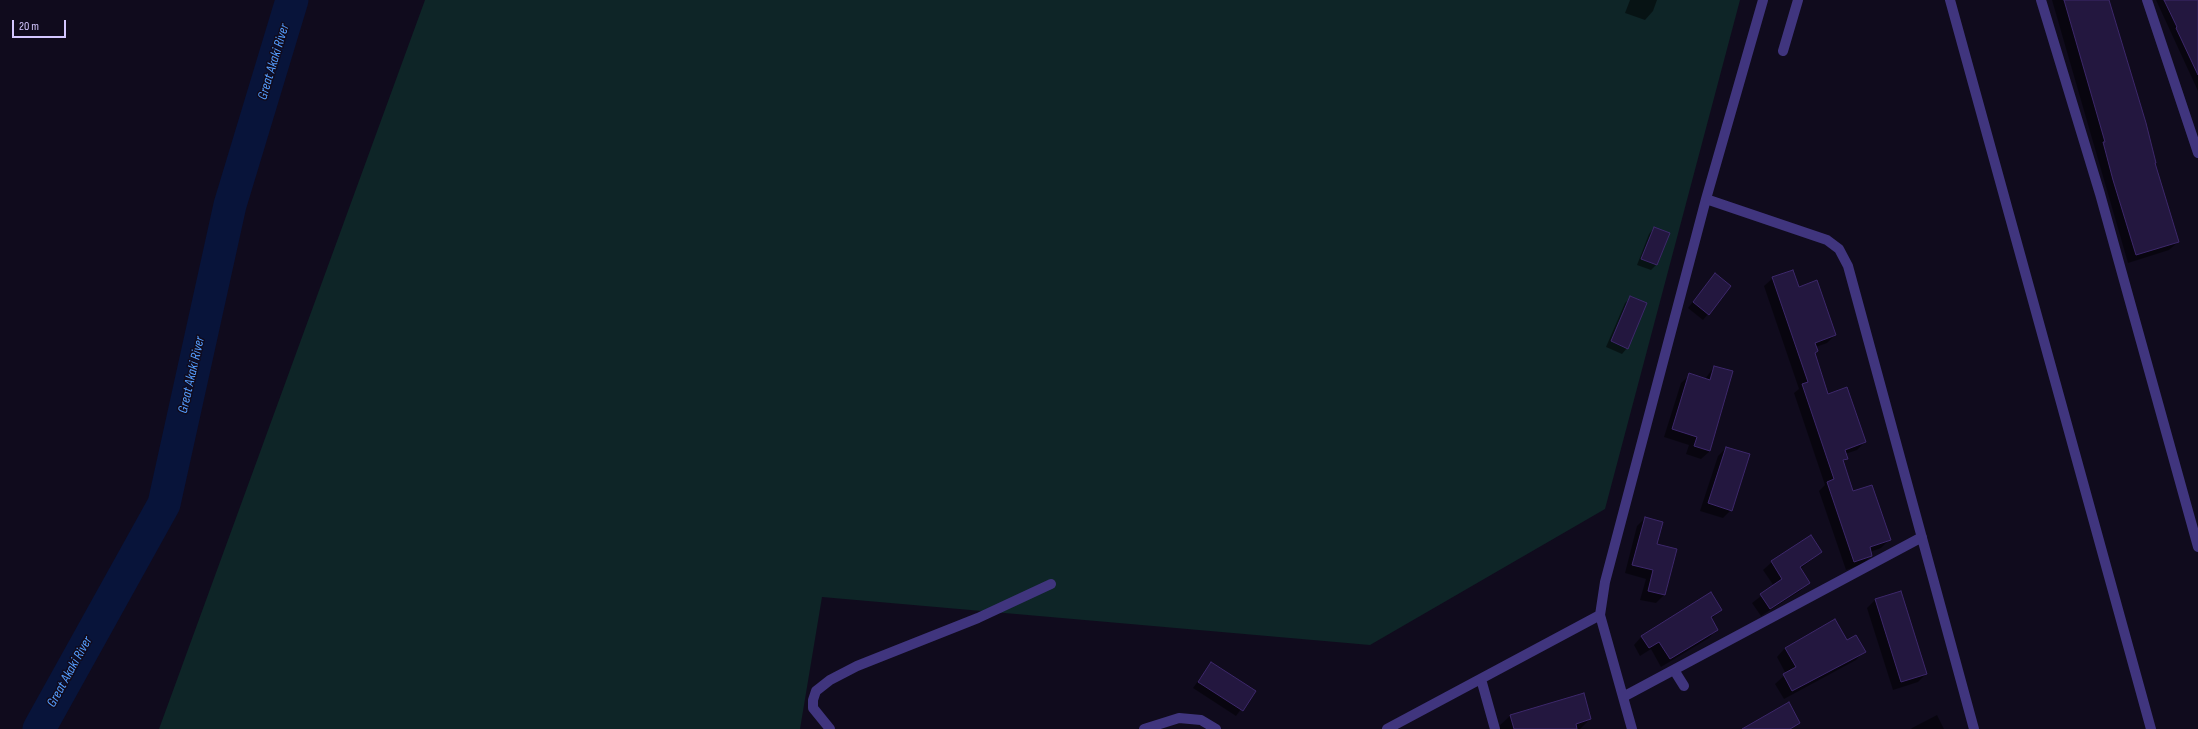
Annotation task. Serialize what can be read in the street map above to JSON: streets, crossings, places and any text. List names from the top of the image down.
{
  "water": ["Great Akaki River"],
  "scale_bar": "20 m"
}
